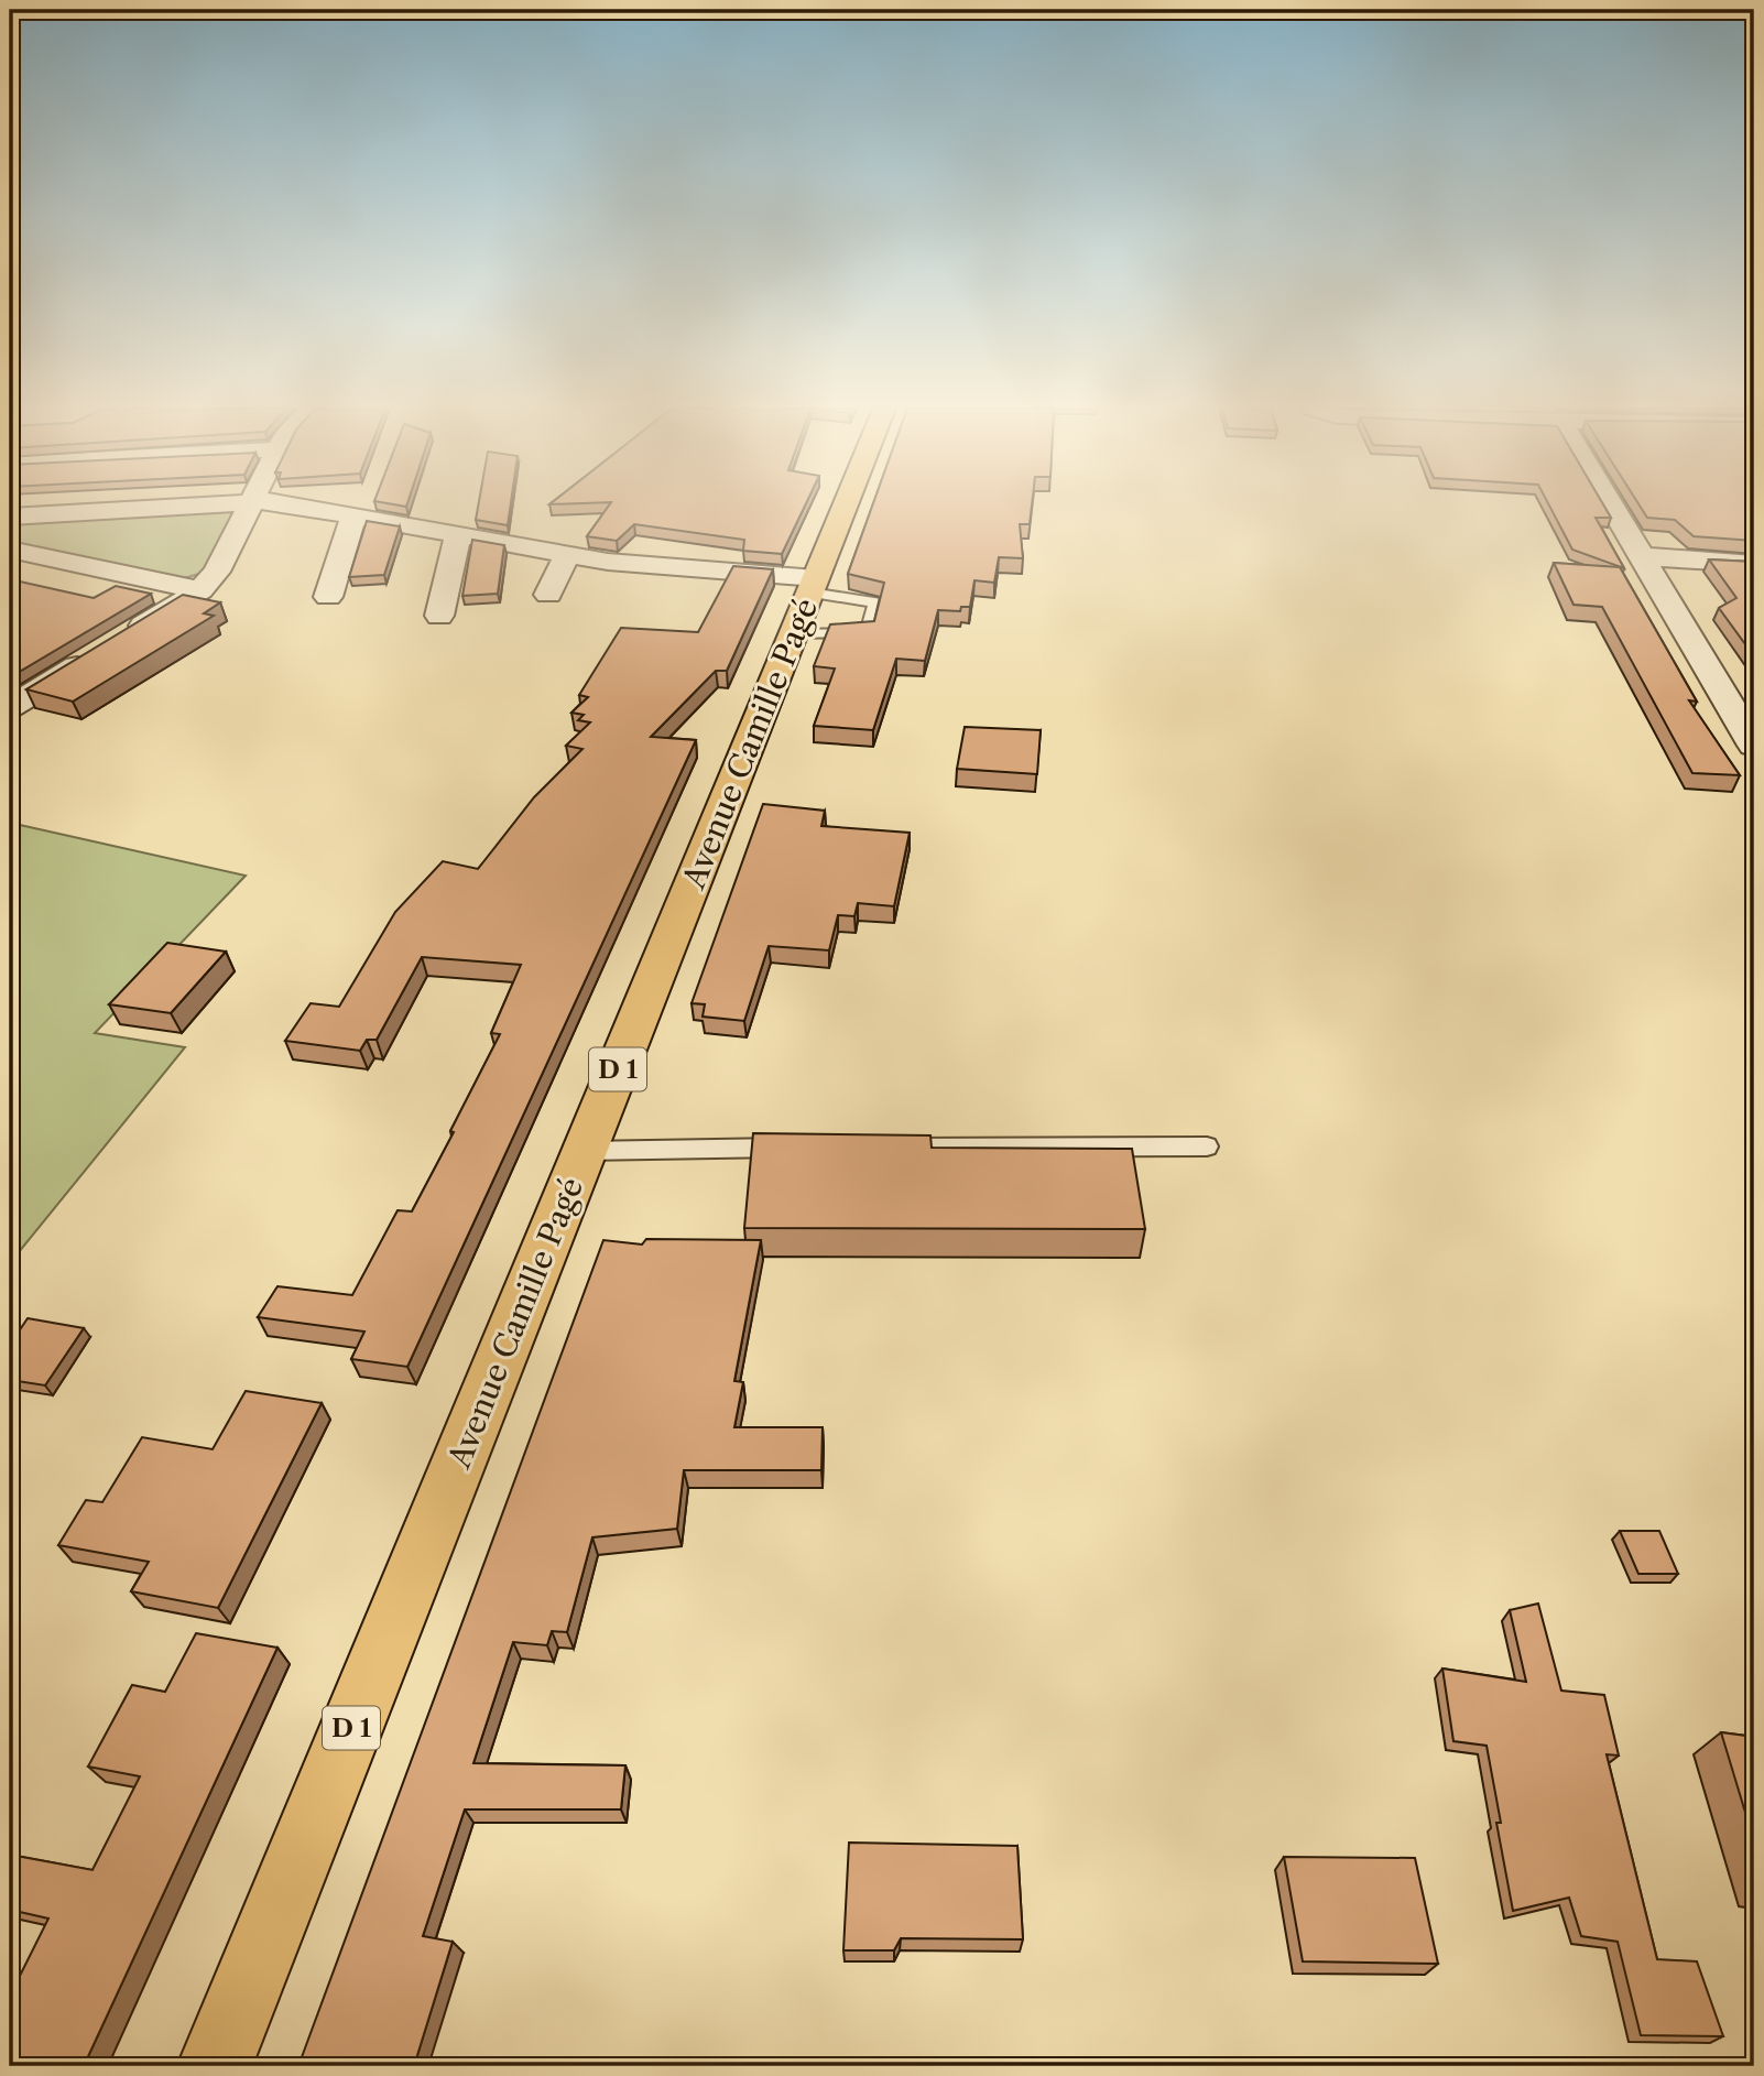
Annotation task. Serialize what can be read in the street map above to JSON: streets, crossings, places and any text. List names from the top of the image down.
{
  "streets": {
    "main road": ["Avenue Camille Pagé", "D 1"]
  },
  "crossings": [
    ["Avenue Camille Pagé", "D 1"]
  ]
}
